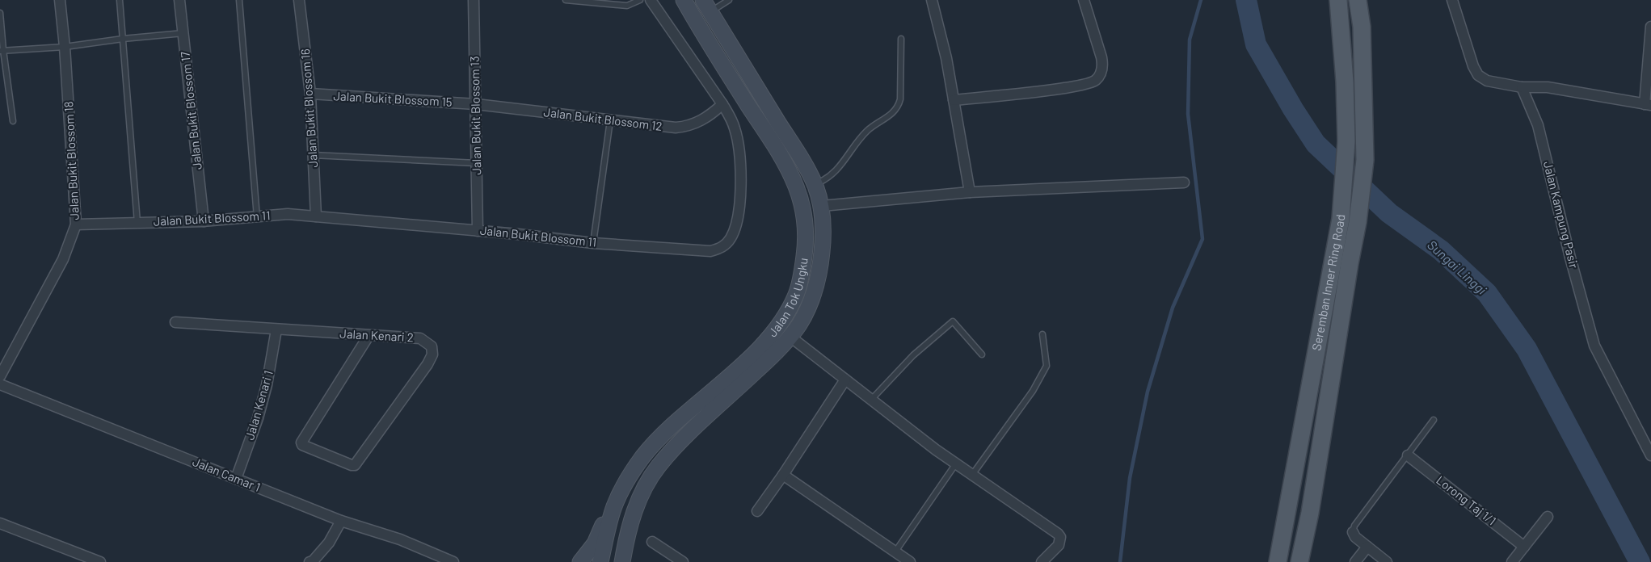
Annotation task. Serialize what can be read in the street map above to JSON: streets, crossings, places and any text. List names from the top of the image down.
{
  "streets": {
    "main road": ["Seremban Inner Ring Road", "Jalan Tok Ungku"],
    "street": [
      "Jalan Bukit Blossom 15",
      "Jalan Bukit Blossom 16",
      "Jalan Bukit Blossom 17",
      "Jalan Bukit Blossom 13",
      "Jalan Bukit Blossom 12",
      "Jalan Bukit Blossom 18",
      "Jalan Kampung Pasir",
      "Jalan Bukit Blossom 11",
      "Jalan Kenari 2",
      "Jalan Kenari 1",
      "Jalan Camar 1",
      "Lorong Taj 1/1"
    ]
  },
  "crossings": [
    ["Jalan Bukit Blossom 15", "Jalan Bukit Blossom 16"],
    ["Jalan Bukit Blossom 15", "Jalan Bukit Blossom 13"],
    ["Jalan Bukit Blossom 15", "Jalan Bukit Blossom 12"],
    ["Jalan Bukit Blossom 16", "Jalan Bukit Blossom 11"],
    ["Jalan Bukit Blossom 17", "Jalan Bukit Blossom 11"],
    ["Jalan Bukit Blossom 13", "Jalan Bukit Blossom 12"],
    ["Jalan Bukit Blossom 13", "Jalan Bukit Blossom 11"],
    ["Jalan Bukit Blossom 12", "Jalan Bukit Blossom 11"],
    ["Jalan Bukit Blossom 18", "Jalan Bukit Blossom 11"],
    ["Jalan Kenari 2", "Jalan Kenari 1"],
    ["Jalan Kenari 1", "Jalan Camar 1"]
  ],
  "water": ["Sungai Linggi"]
}
